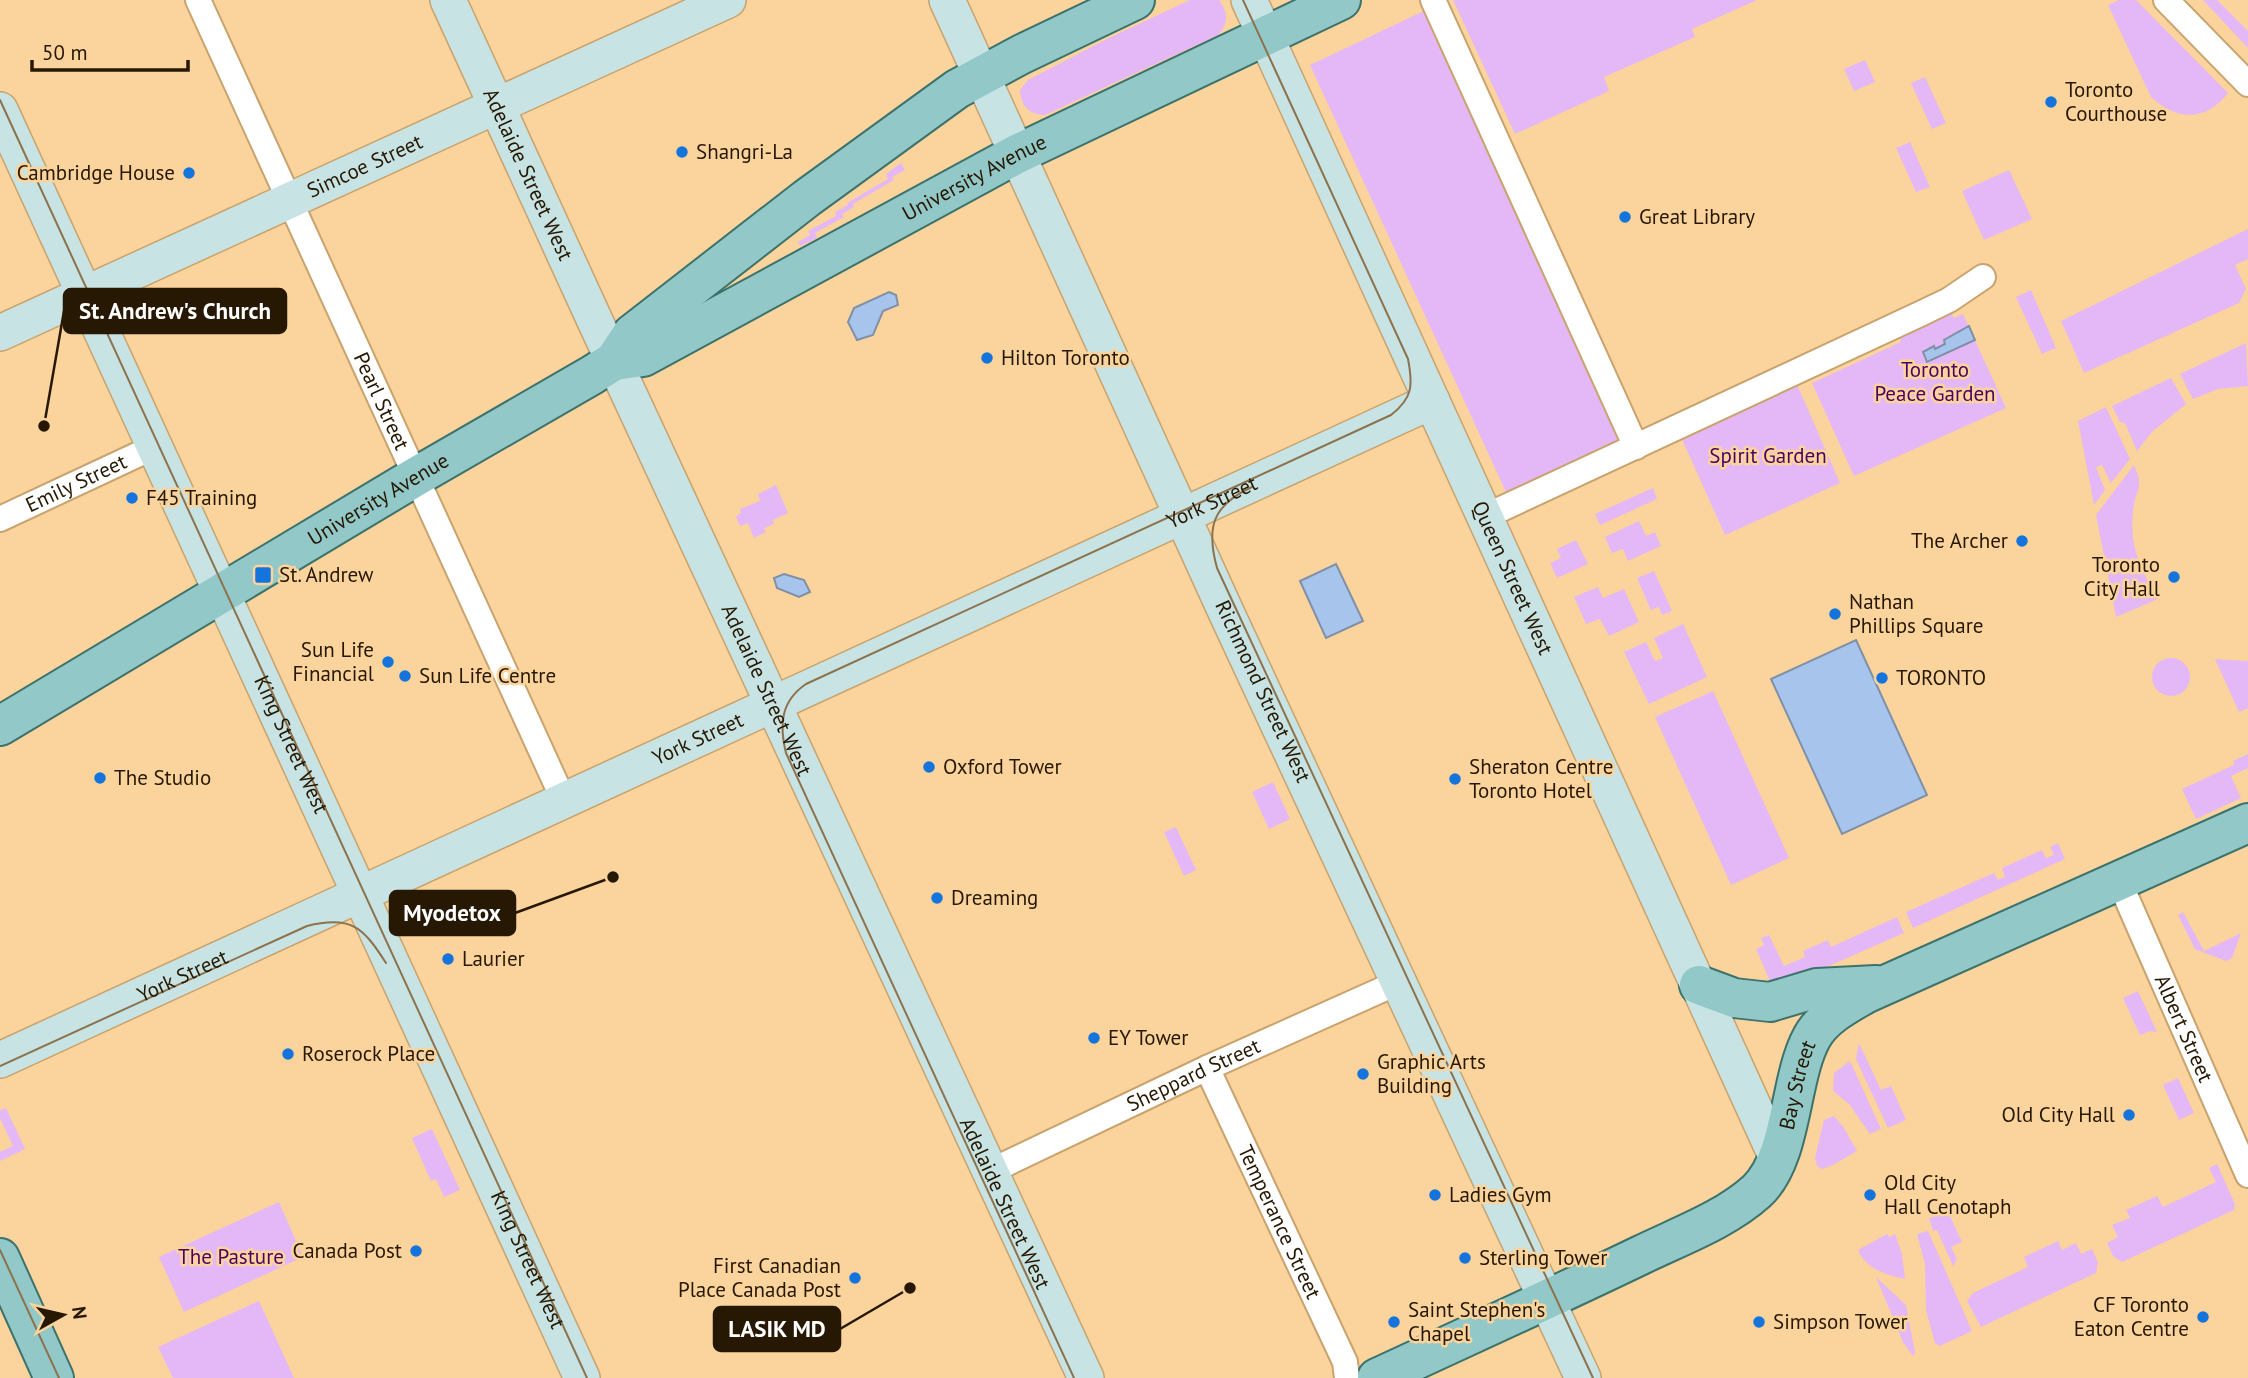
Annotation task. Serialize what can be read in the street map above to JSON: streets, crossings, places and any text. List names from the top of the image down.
{
  "streets": {
    "main road": [
      "Simcoe Street",
      "Adelaide Street West",
      "University Avenue",
      "York Street",
      "Queen Street West",
      "Richmond Street West",
      "King Street West",
      "Bay Street"
    ],
    "street": [
      "Pearl Street",
      "Emily Street",
      "Albert Street",
      "Sheppard Street",
      "Temperance Street"
    ]
  },
  "crossings": [
    ["Simcoe Street", "Adelaide Street West"],
    ["Simcoe Street", "Pearl Street"],
    ["Simcoe Street", "King Street West"],
    ["Adelaide Street West", "University Avenue"],
    ["Adelaide Street West", "York Street"],
    ["Adelaide Street West", "Sheppard Street"],
    ["University Avenue", "Pearl Street"],
    ["University Avenue", "Queen Street West"],
    ["University Avenue", "Richmond Street West"],
    ["University Avenue", "King Street West"],
    ["Pearl Street", "York Street"],
    ["Emily Street", "King Street West"],
    ["York Street", "Queen Street West"],
    ["York Street", "Richmond Street West"],
    ["York Street", "King Street West"],
    ["Queen Street West", "Bay Street"],
    ["Richmond Street West", "Sheppard Street"],
    ["Richmond Street West", "Bay Street"],
    ["Albert Street", "Bay Street"],
    ["Sheppard Street", "Temperance Street"]
  ],
  "parks": ["Toronto Peace Garden", "Spirit Garden", "The Pasture"],
  "places": {
    "other": [
      "Toronto Courthouse",
      "Shangri-La",
      "Cambridge House",
      "Great Library",
      "Hilton Toronto",
      "St. Andrew's Church",
      "F45 Training",
      "The Archer",
      "Toronto City Hall",
      "Nathan Phillips Square",
      "Sun Life Financial",
      "Sun Life Centre",
      "TORONTO",
      "Oxford Tower",
      "The Studio",
      "Sheraton Centre Toronto Hotel",
      "Myodetox",
      "Dreaming",
      "Laurier",
      "EY Tower",
      "Roserock Place",
      "Graphic Arts Building",
      "Old City Hall",
      "Ladies Gym",
      "Old City Hall Cenotaph",
      "Canada Post",
      "Sterling Tower",
      "First Canadian Place Canada Post",
      "LASIK MD",
      "CF Toronto Eaton Centre",
      "Saint Stephen's Chapel",
      "Simpson Tower"
    ],
    "transit": ["St. Andrew"]
  },
  "scale_bar": "50 m",
  "north": "right"
}
